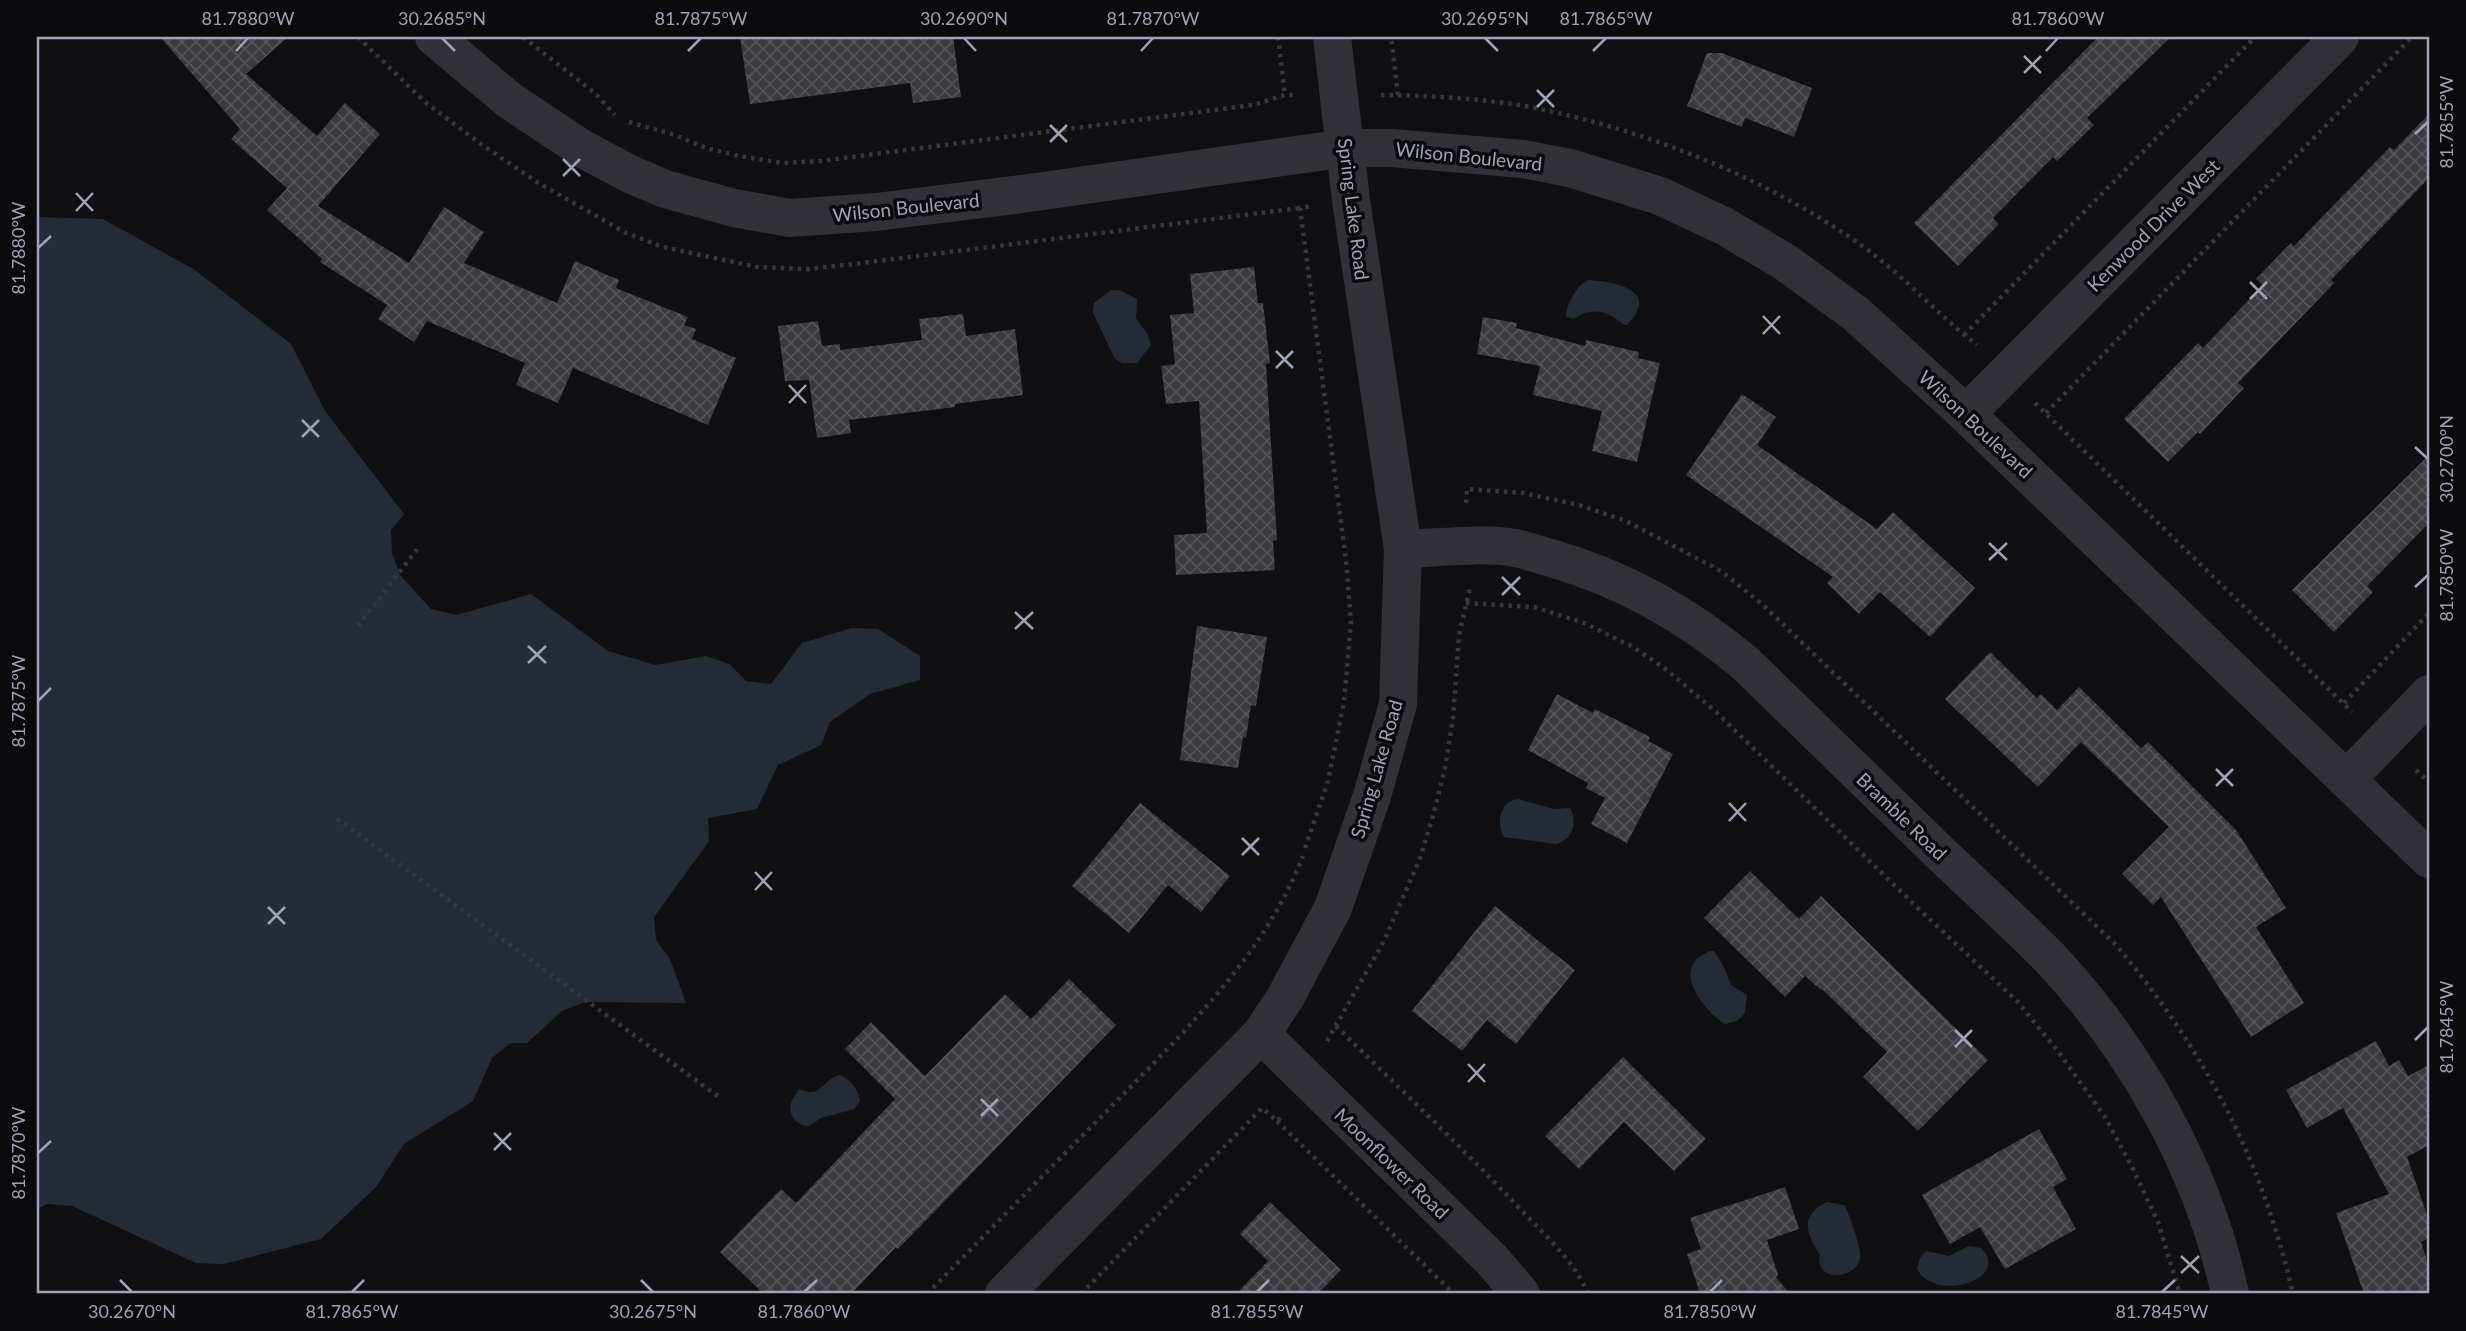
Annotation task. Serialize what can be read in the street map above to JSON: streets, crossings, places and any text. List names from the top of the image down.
{
  "streets": {
    "street": [
      "Wilson Boulevard",
      "Spring Lake Road",
      "Kenwood Drive West",
      "Bramble Road",
      "Moonflower Road"
    ]
  },
  "crossings": [
    ["Wilson Boulevard", "Spring Lake Road"],
    ["Wilson Boulevard", "Kenwood Drive West"],
    ["Spring Lake Road", "Bramble Road"],
    ["Spring Lake Road", "Moonflower Road"]
  ],
  "coordinates": [
    "81.7880°W",
    "30.2685°N",
    "81.7875°W",
    "30.2690°N",
    "81.7870°W",
    "30.2695°N",
    "81.7865°W",
    "81.7860°W",
    "81.7855°W",
    "30.2700°N",
    "81.7850°W",
    "81.7845°W",
    "30.2670°N",
    "30.2675°N"
  ]
}
